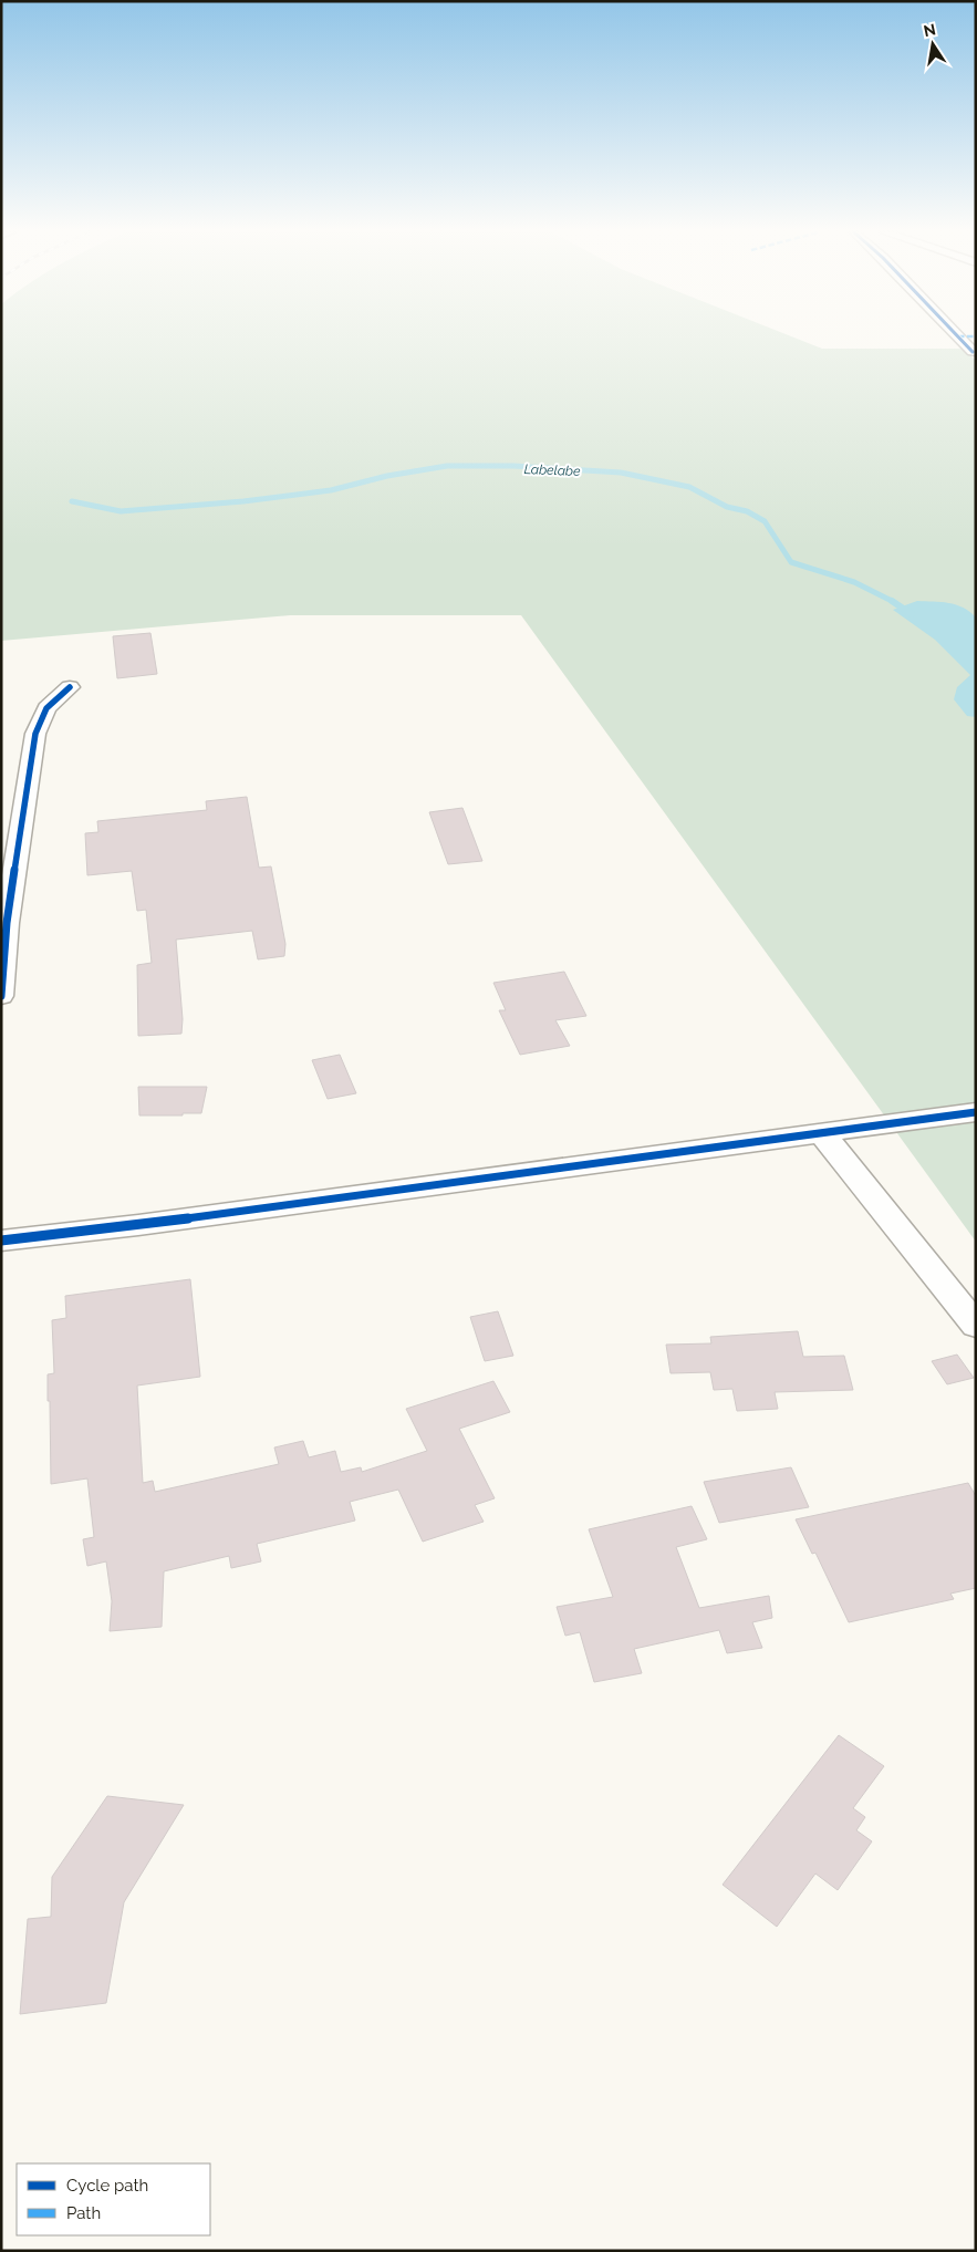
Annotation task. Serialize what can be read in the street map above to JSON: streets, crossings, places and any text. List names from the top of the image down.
{
  "water": ["Labelabe"],
  "legend": ["Cycle path", "Path"],
  "north": "top"
}
